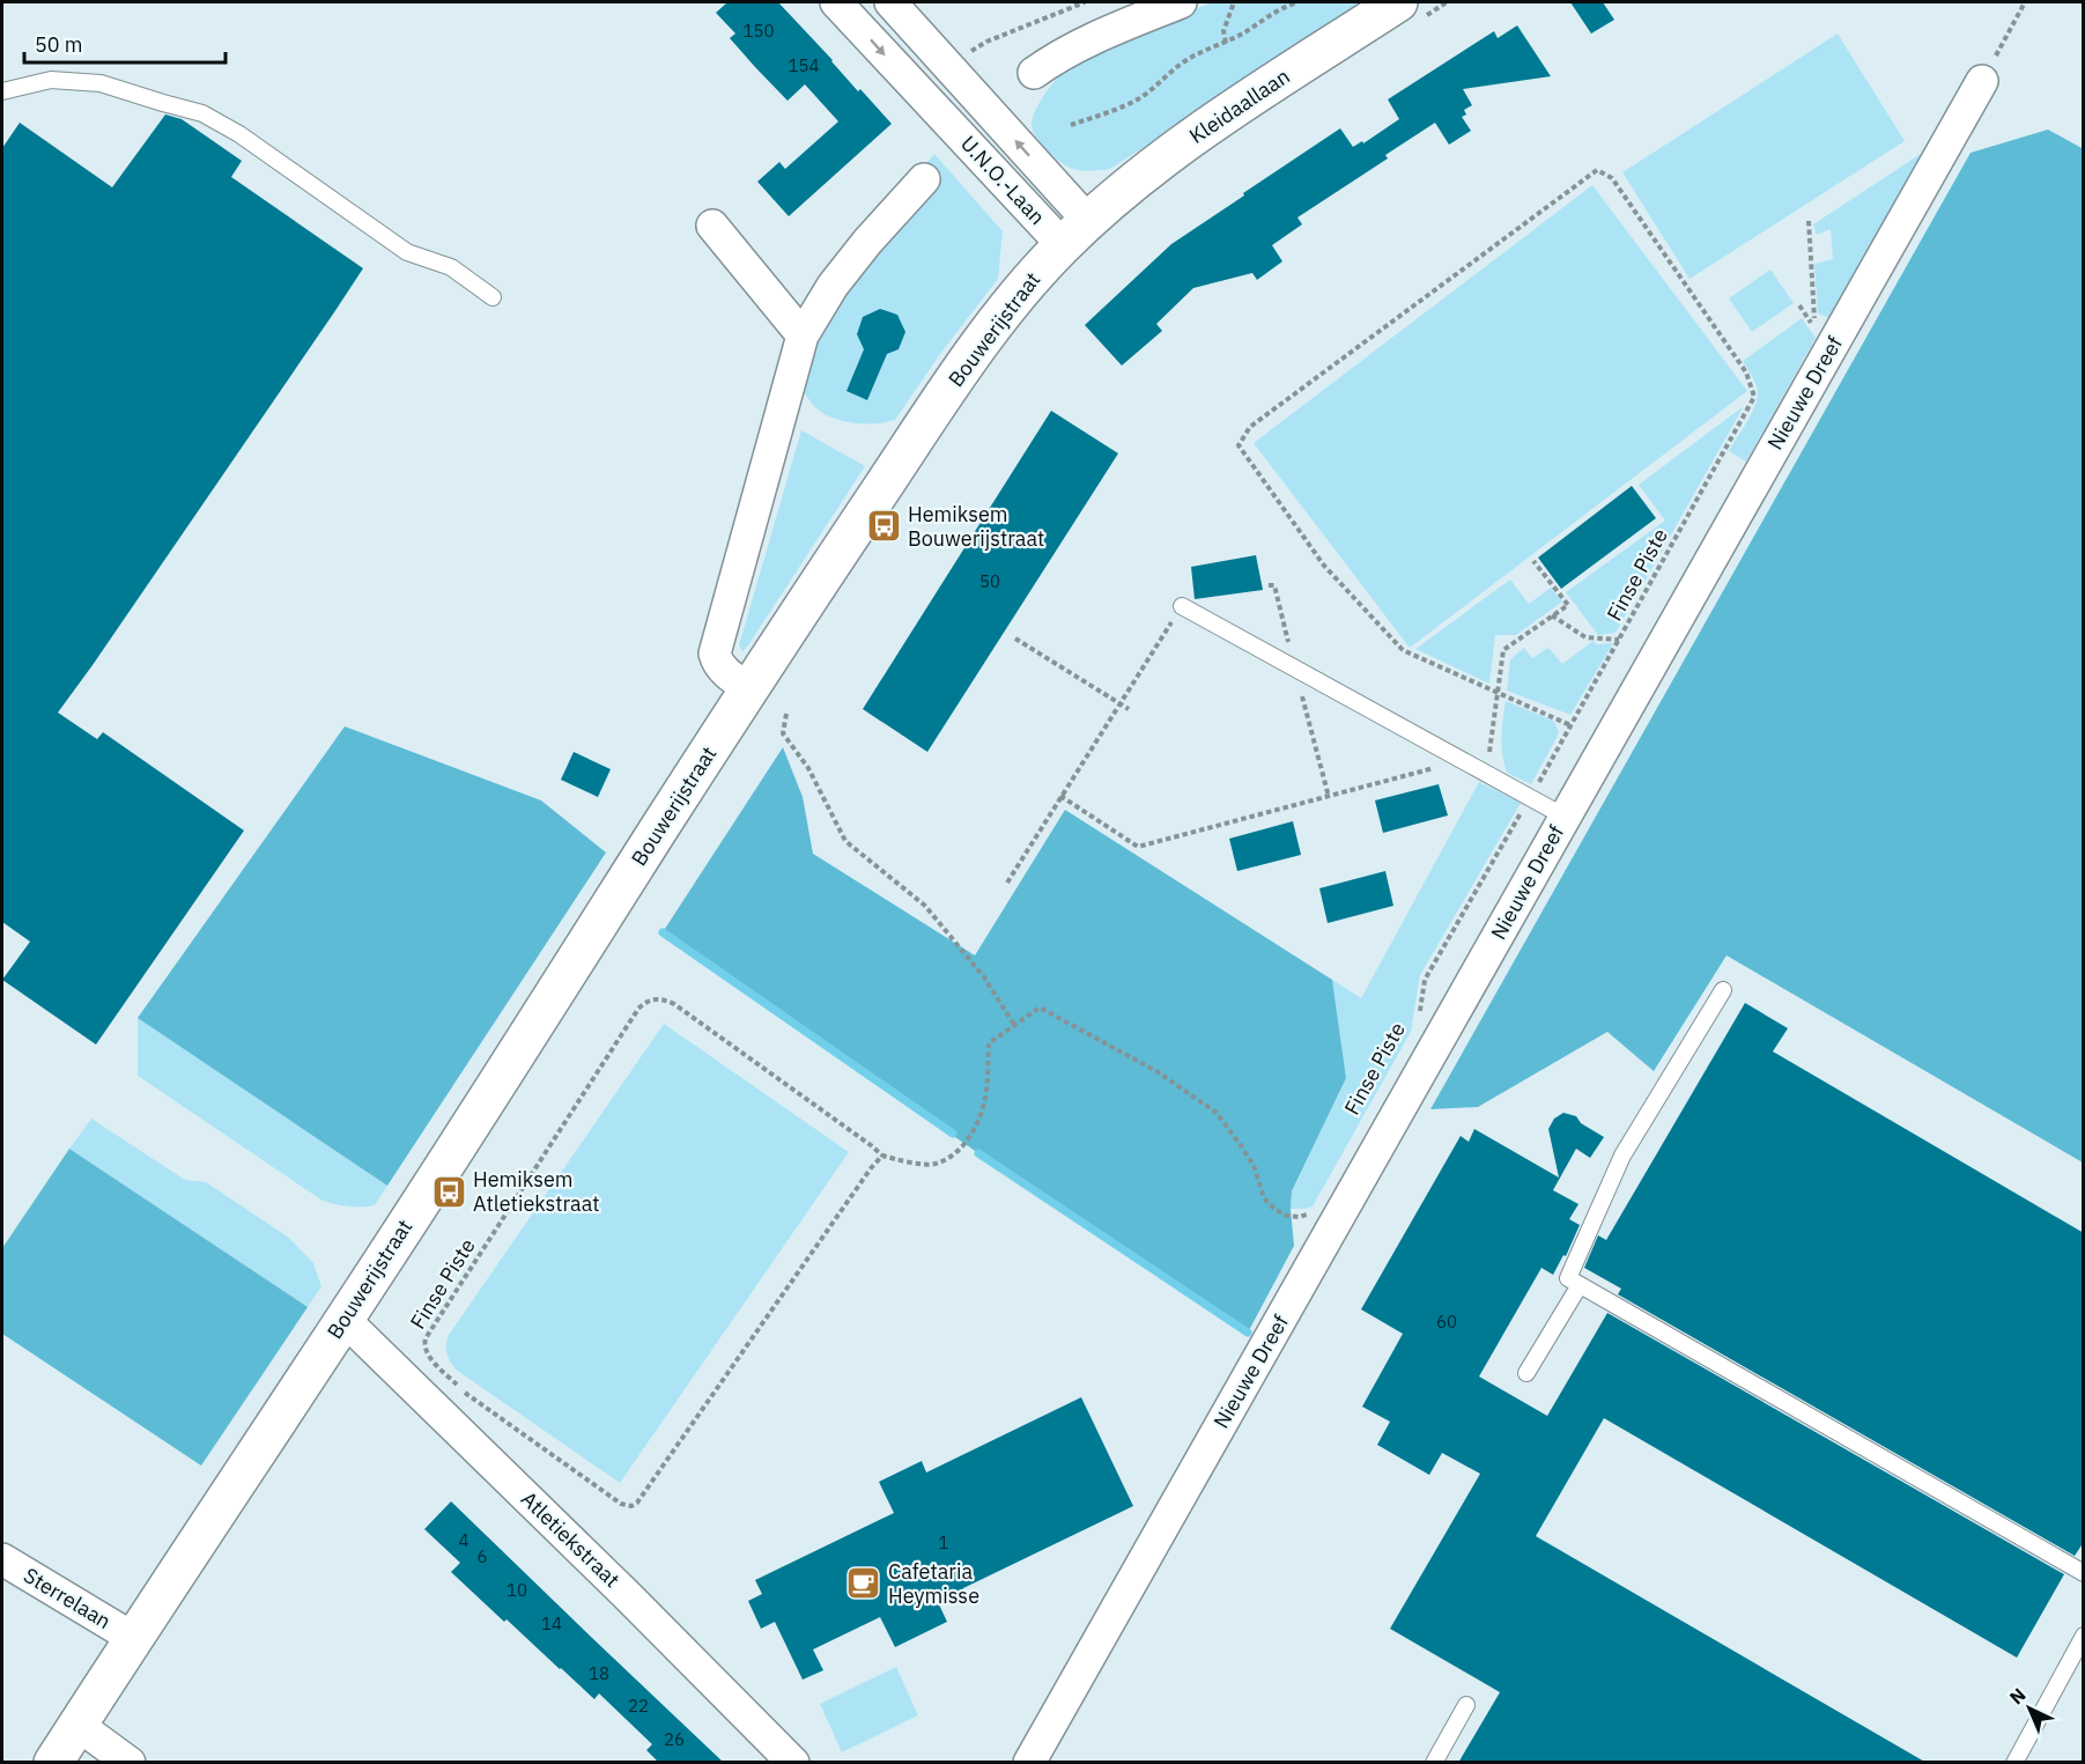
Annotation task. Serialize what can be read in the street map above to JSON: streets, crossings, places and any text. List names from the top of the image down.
{
  "streets": {
    "street": [
      "Kleidaallaan",
      "U.N.O.-Laan",
      "Bouwerijstraat",
      "Nieuwe Dreef",
      "Atletiekstraat",
      "Sterrelaan"
    ],
    "path": ["Finse Piste"]
  },
  "crossings": [
    ["Kleidaallaan", "U.N.O.-Laan"],
    ["Kleidaallaan", "Bouwerijstraat"],
    ["U.N.O.-Laan", "Bouwerijstraat"],
    ["Bouwerijstraat", "Atletiekstraat"],
    ["Bouwerijstraat", "Sterrelaan"]
  ],
  "places": {
    "bus stop": ["Hemiksem Bouwerijstraat", "Hemiksem Atletiekstraat"],
    "cafe": ["Cafetaria Heymisse"]
  },
  "house_numbers": [
    "150",
    "154",
    "50",
    "60",
    "4",
    "1",
    "6",
    "10",
    "14",
    "18",
    "22",
    "26"
  ],
  "scale_bar": "50 m",
  "north": "top left"
}
